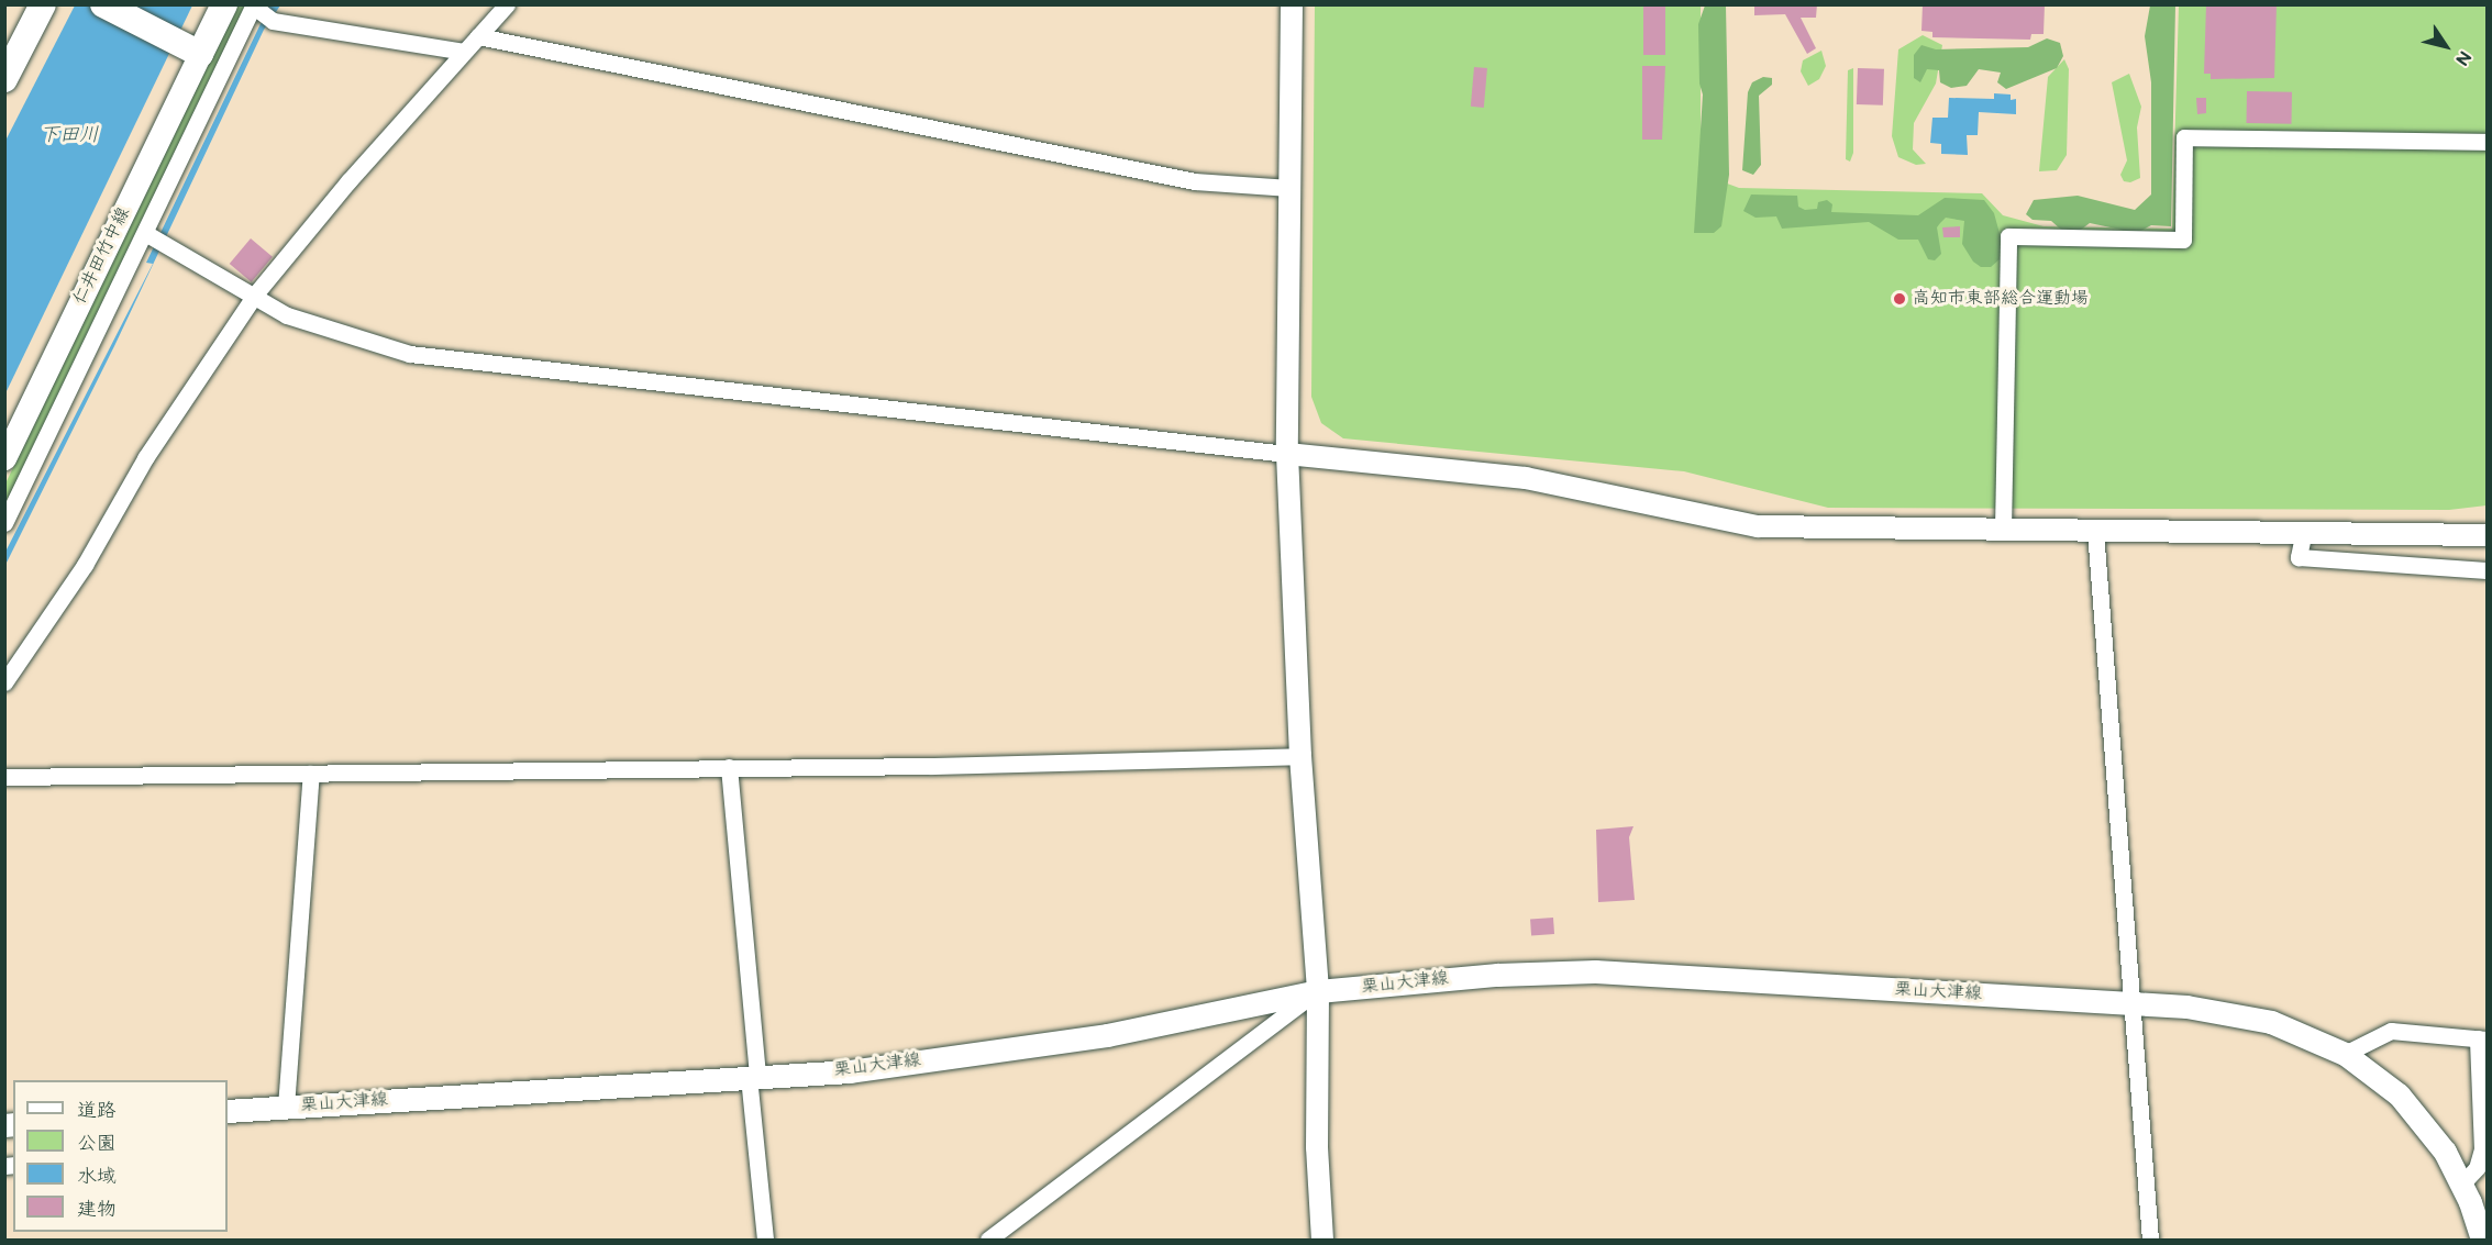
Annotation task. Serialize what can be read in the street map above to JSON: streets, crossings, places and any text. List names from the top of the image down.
{
  "streets": {
    "main road": ["仁井田竹中線", "栗山大津線"]
  },
  "water": ["下田川"],
  "places": ["高知市東部総合運動場"],
  "legend": [
    "道路",
    "公園",
    "水域",
    "建物"
  ],
  "north": "bottom right"
}
